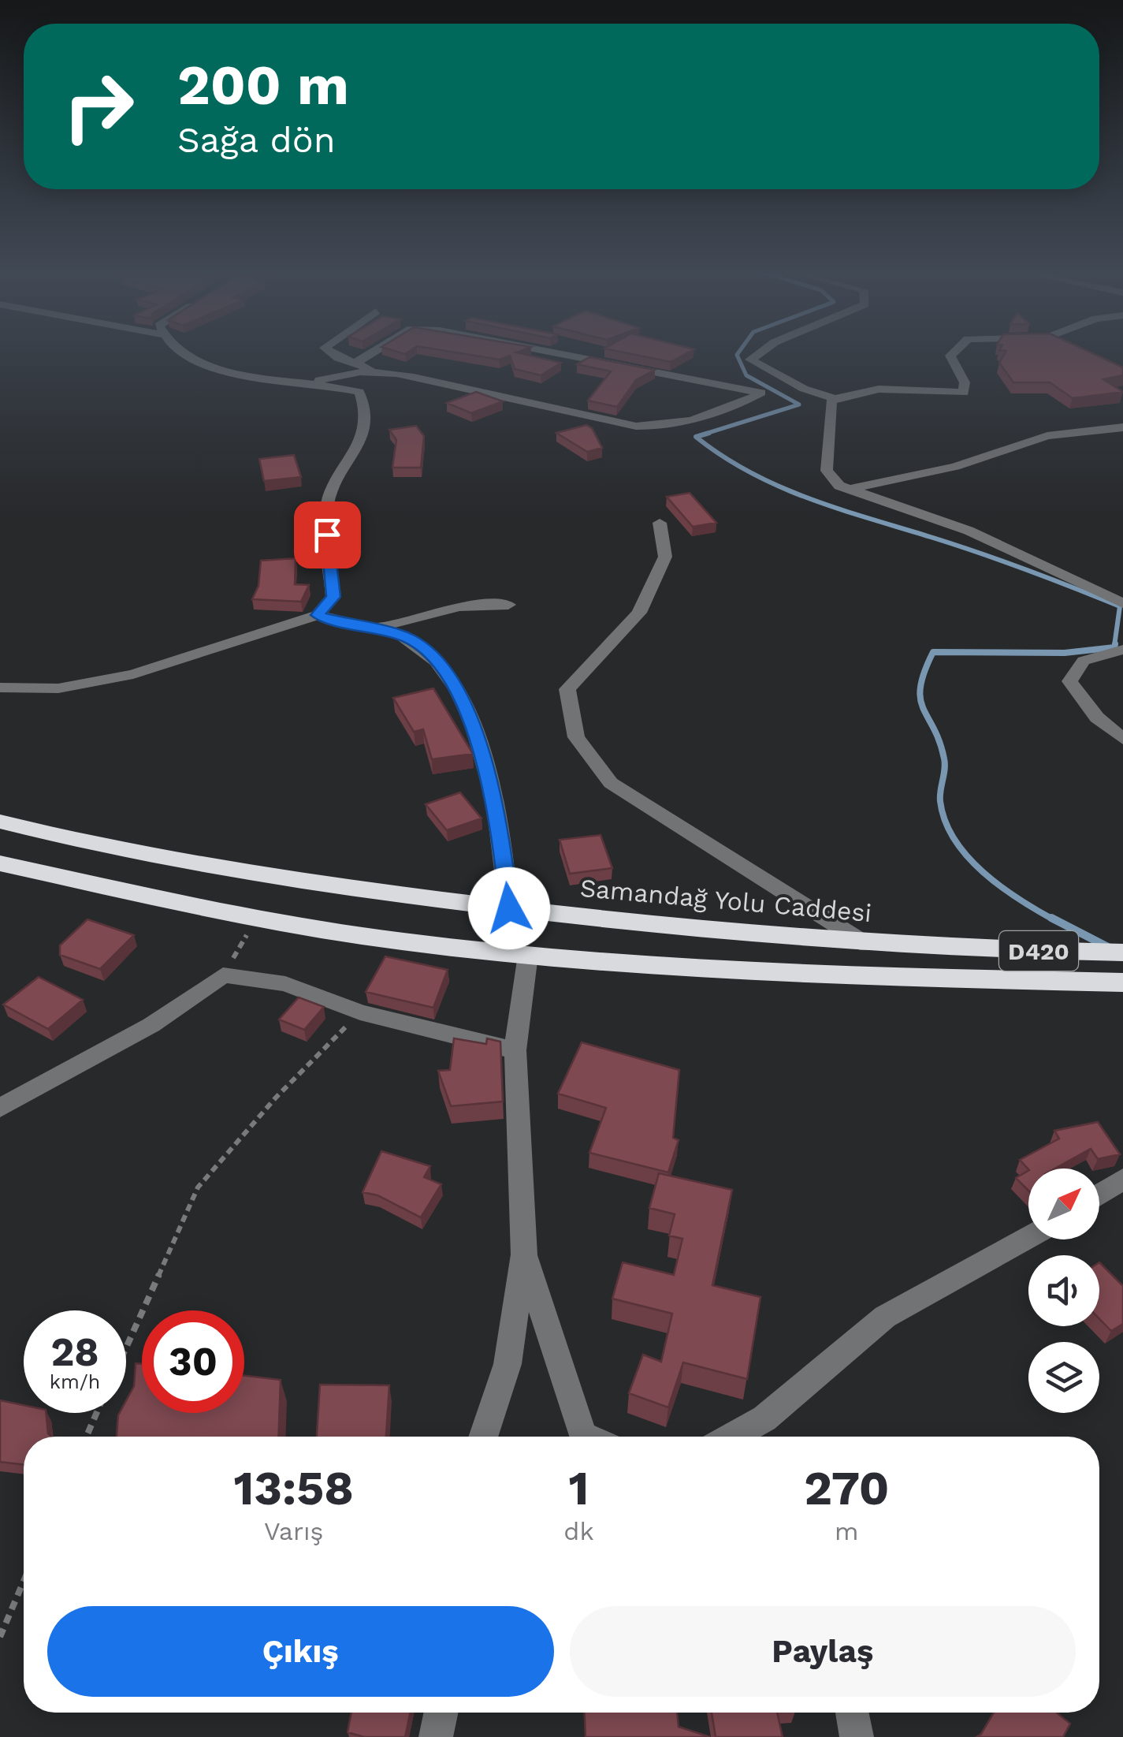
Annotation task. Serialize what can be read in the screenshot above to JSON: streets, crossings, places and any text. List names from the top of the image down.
{
  "streets": {
    "highway": ["Samandağ Yolu Caddesi", "D420"]
  },
  "north": "top right",
  "page": {
    "turn": ["200 m", "Sağa dön"],
    "speed": "28 km/h",
    "limit": "30",
    "eta": [
      "13:58",
      "Varış",
      "1",
      "dk",
      "270",
      "m"
    ],
    "buttons": ["Çıkış", "Paylaş"]
  }
}
